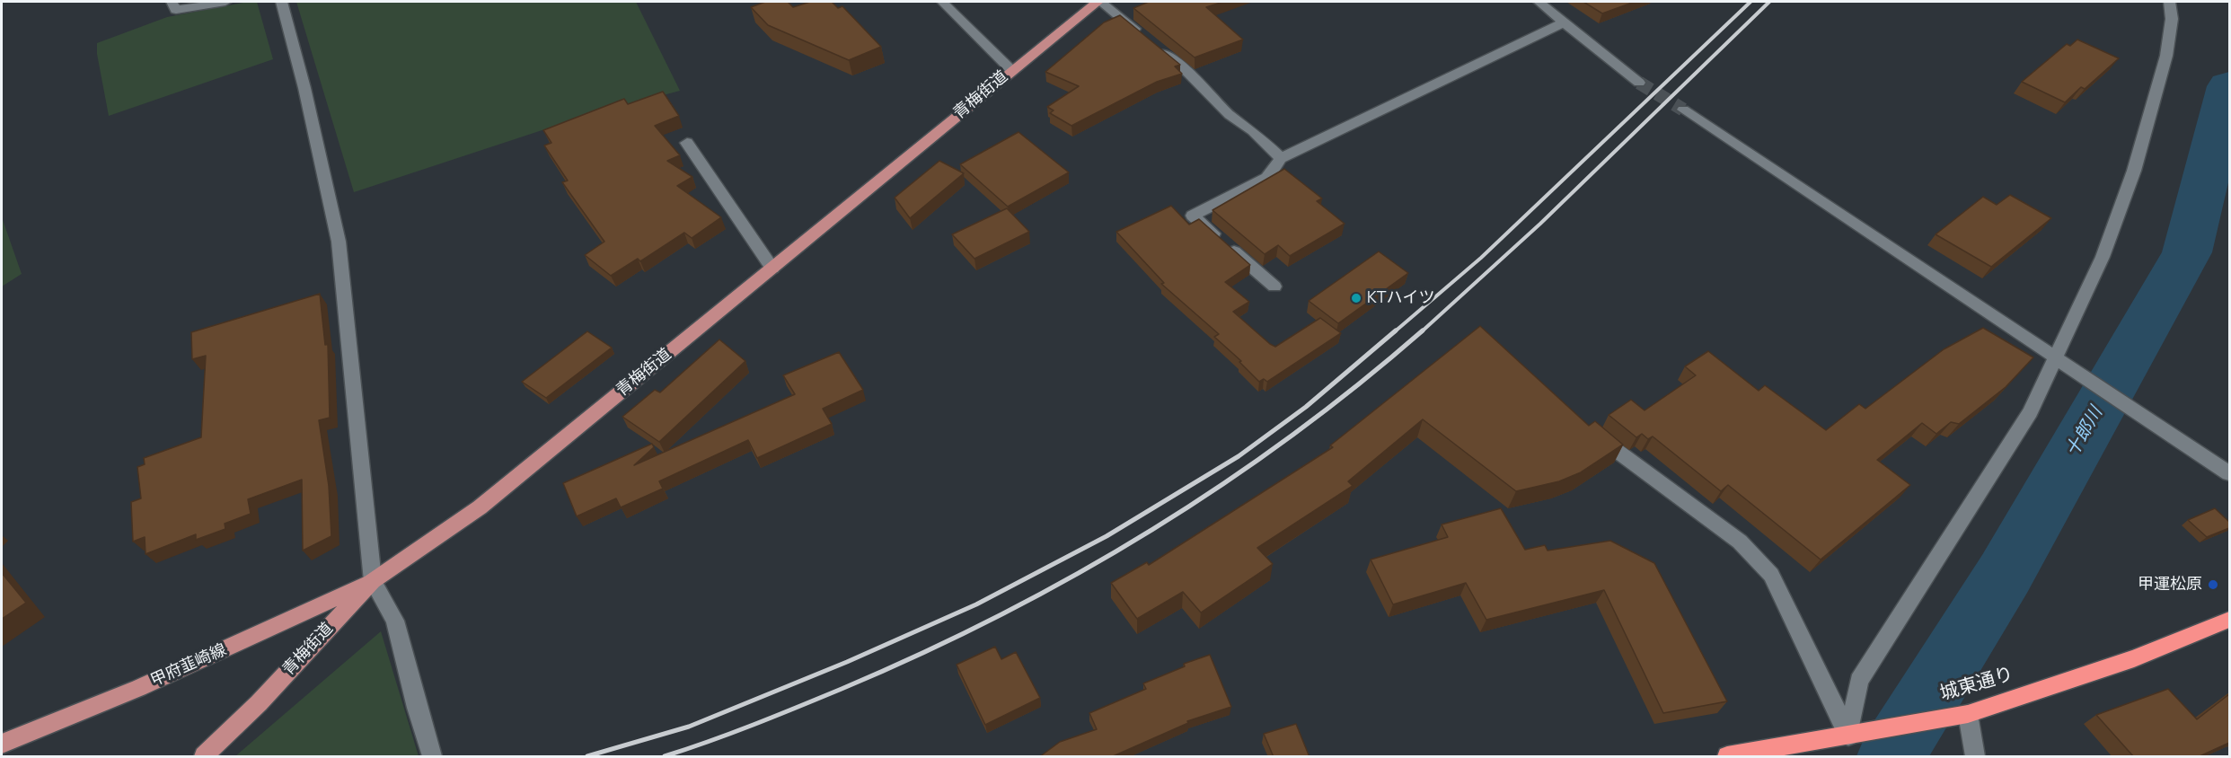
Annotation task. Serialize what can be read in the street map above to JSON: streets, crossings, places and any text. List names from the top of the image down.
{
  "streets": {
    "highway": ["城東通り"],
    "main road": ["青梅街道", "甲府韮崎線"]
  },
  "crossings": [
    ["青梅街道", "甲府韮崎線"]
  ],
  "water": ["十郎川"],
  "places": ["KTハイツ", "甲運松原"]
}
